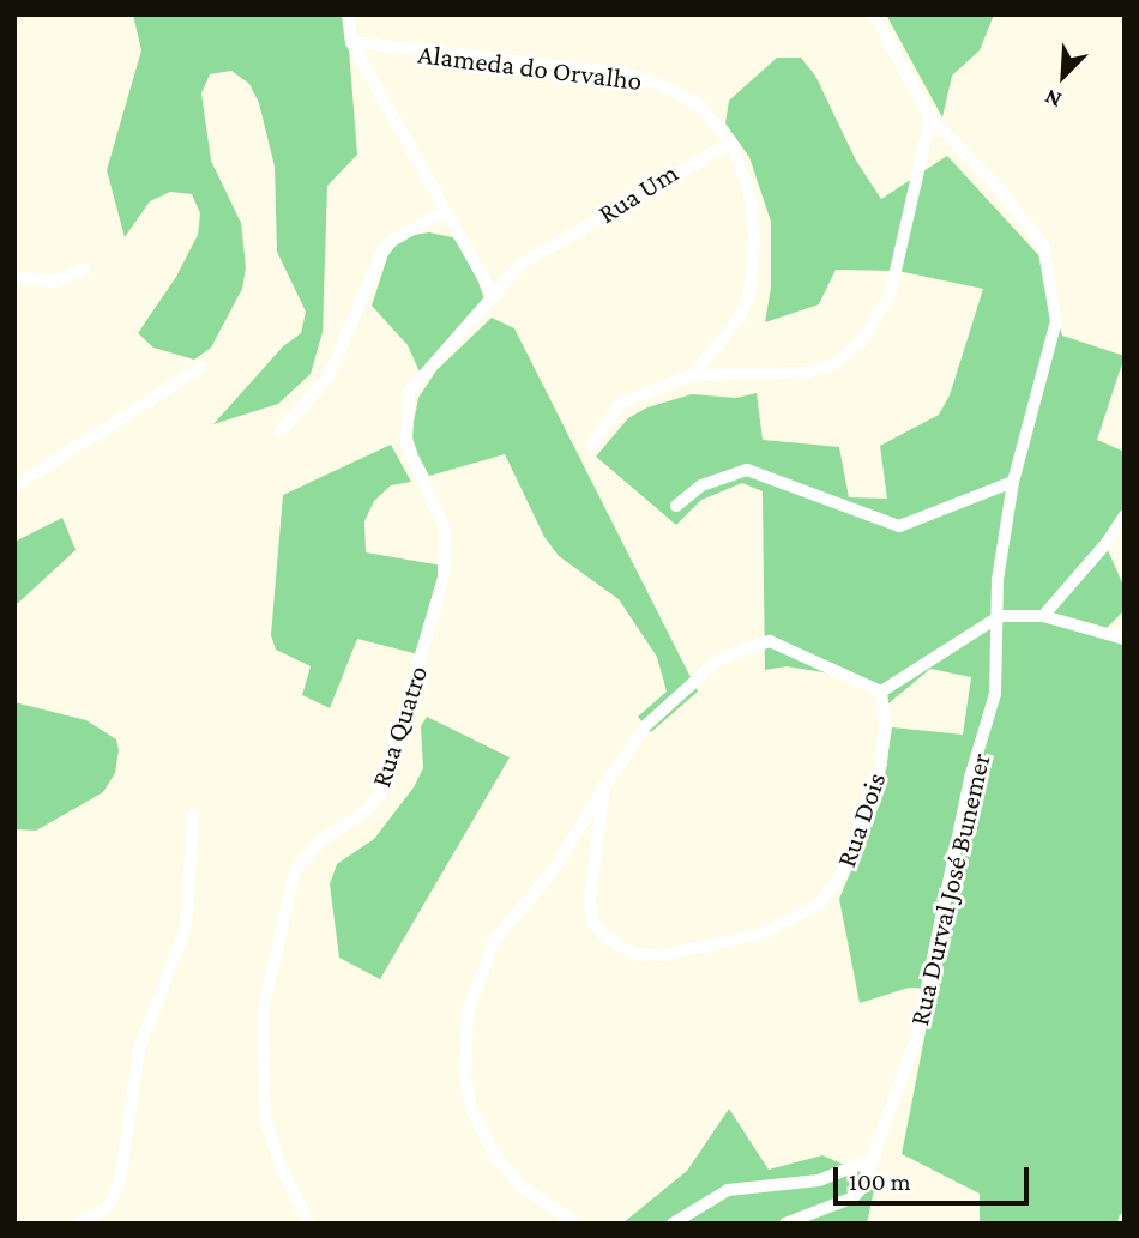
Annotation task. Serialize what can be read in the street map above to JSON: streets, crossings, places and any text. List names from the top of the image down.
{
  "streets": {
    "street": [
      "Alameda do Orvalho",
      "Rua Um",
      "Rua Quatro",
      "Rua Dois",
      "Rua Durval José Bunemer"
    ]
  },
  "crossings": [
    ["Alameda do Orvalho", "Rua Um"],
    ["Rua Um", "Rua Quatro"]
  ],
  "scale_bar": "100 m",
  "north": "bottom left"
}
